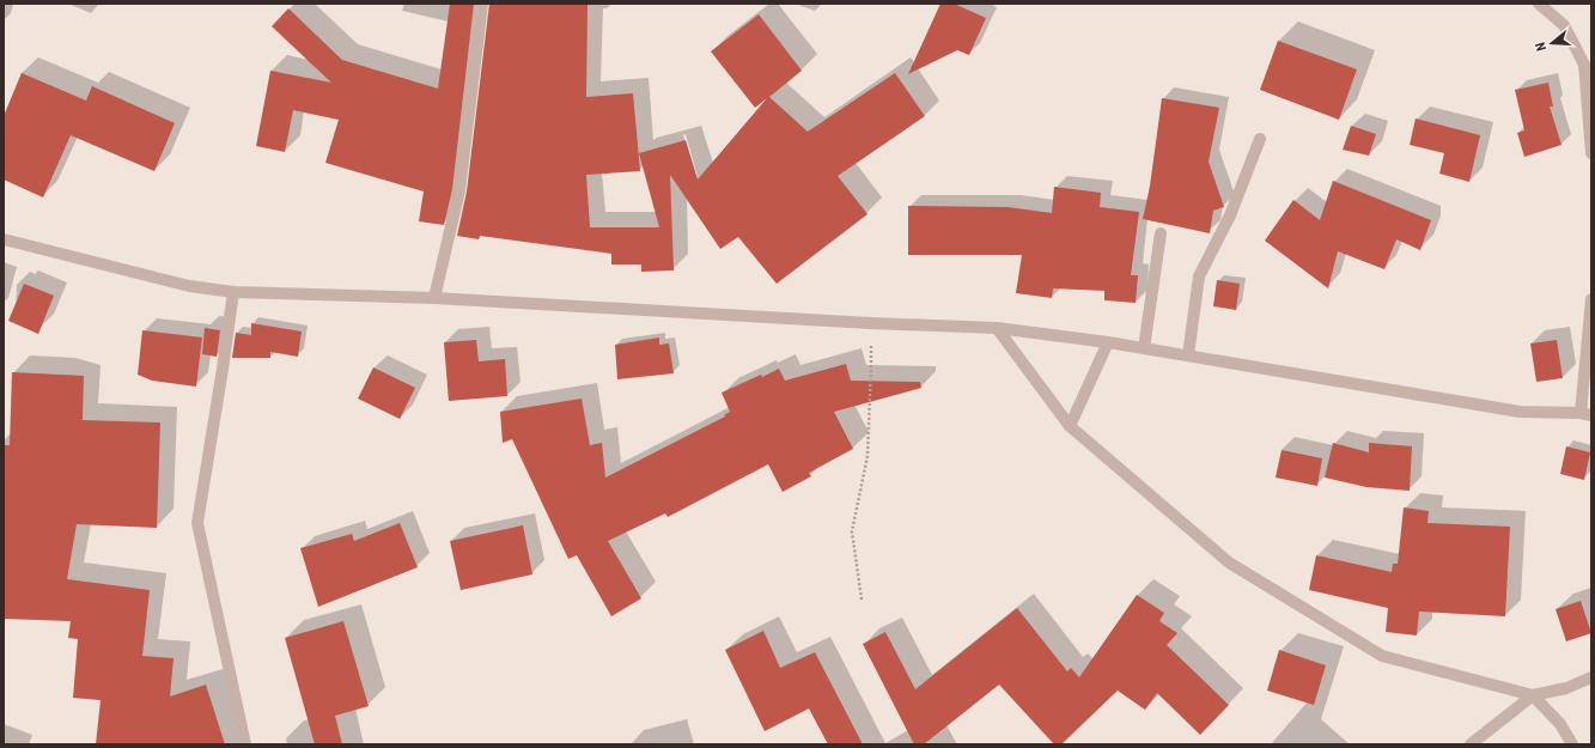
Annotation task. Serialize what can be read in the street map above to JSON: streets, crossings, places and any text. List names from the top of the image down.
{
  "north": "left"
}
